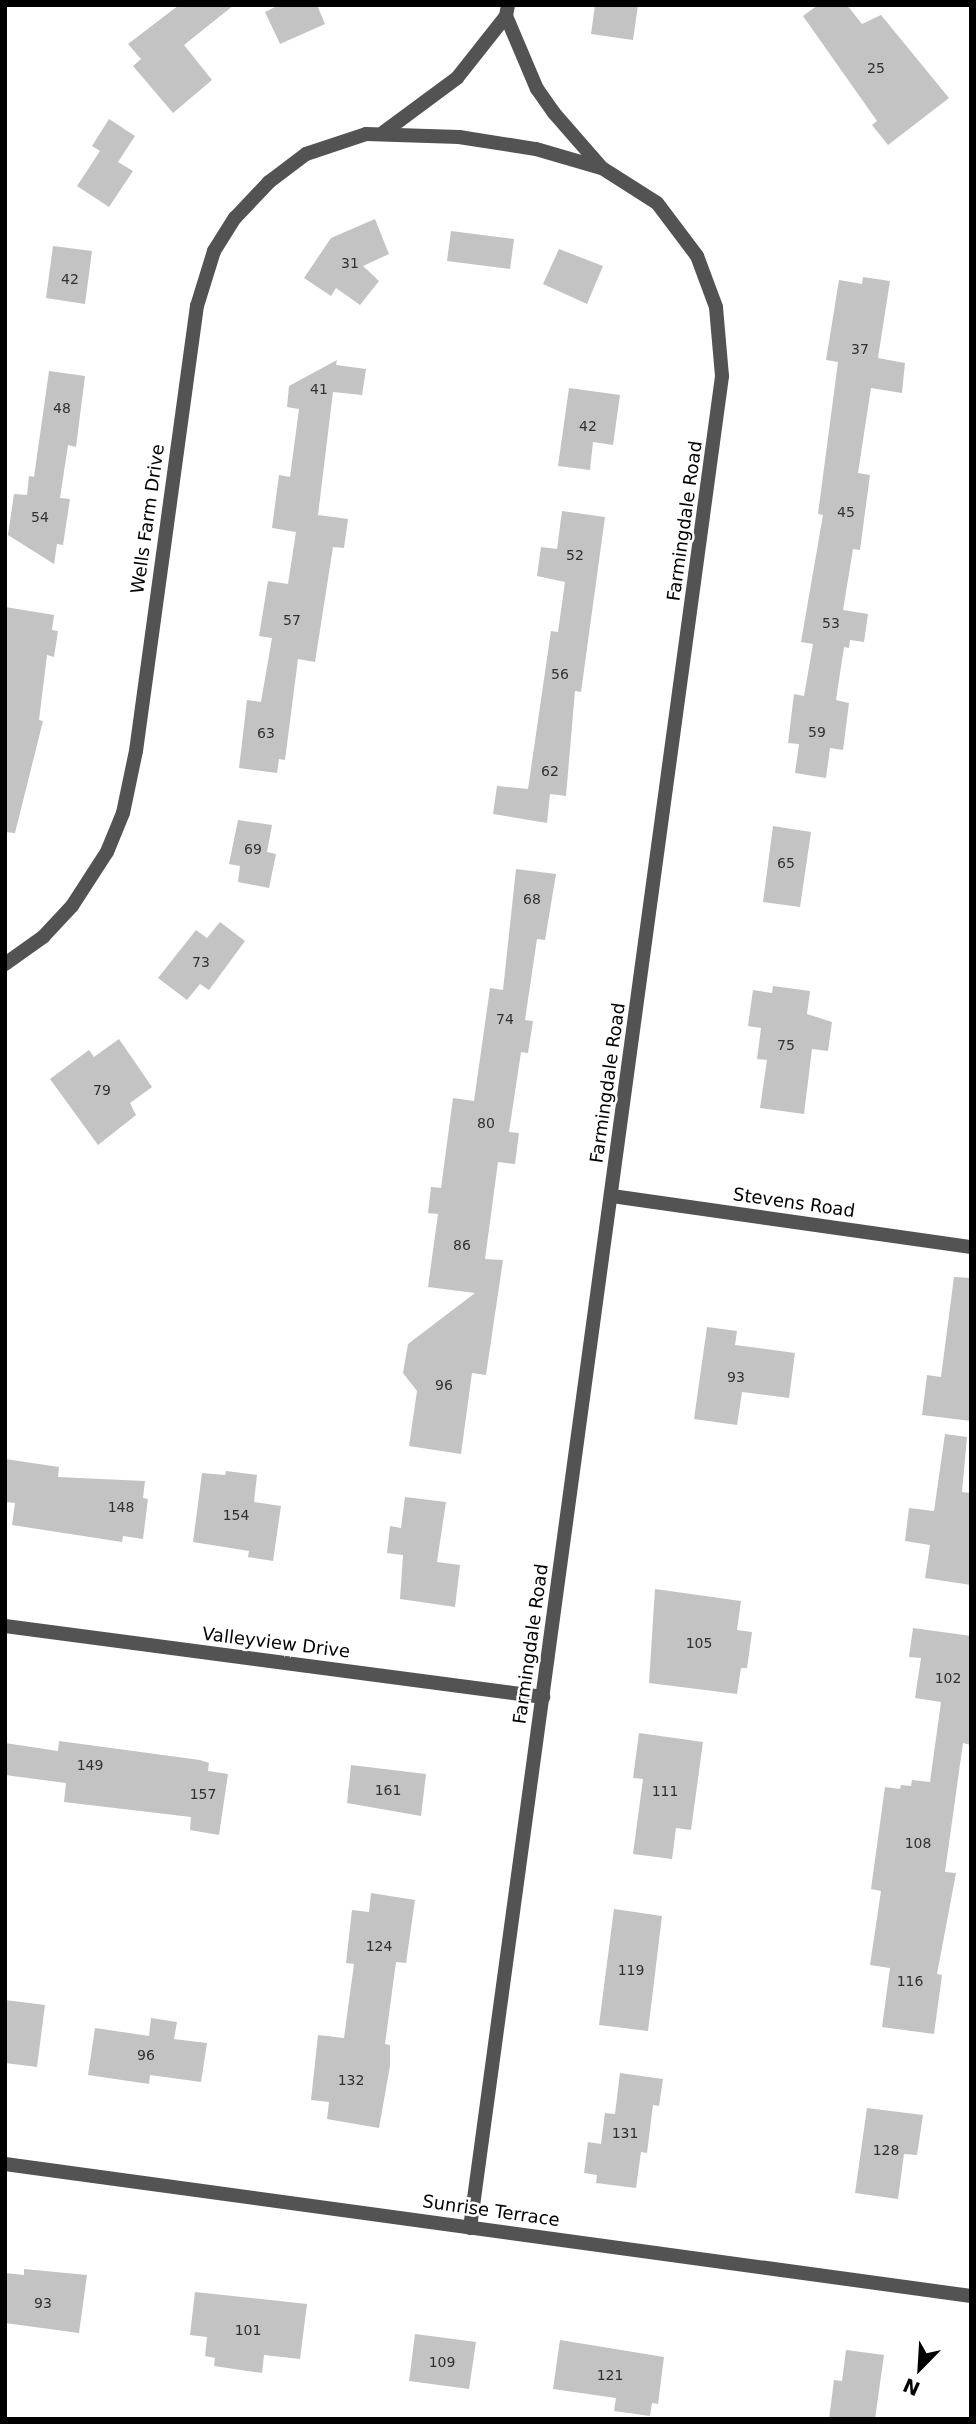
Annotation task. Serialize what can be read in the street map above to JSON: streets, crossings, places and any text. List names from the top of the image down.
{
  "streets": {
    "street": [
      "Wells Farm Drive",
      "Farmingdale Road",
      "Stevens Road",
      "Valleyview Drive",
      "Sunrise Terrace"
    ]
  },
  "crossings": [
    ["Wells Farm Drive", "Farmingdale Road"],
    ["Farmingdale Road", "Stevens Road"],
    ["Farmingdale Road", "Valleyview Drive"],
    ["Farmingdale Road", "Sunrise Terrace"]
  ],
  "house_numbers": [
    "25",
    "31",
    "42",
    "37",
    "41",
    "48",
    "42",
    "45",
    "54",
    "52",
    "57",
    "53",
    "56",
    "59",
    "63",
    "62",
    "69",
    "65",
    "68",
    "73",
    "74",
    "75",
    "79",
    "80",
    "86",
    "93",
    "96",
    "148",
    "154",
    "105",
    "102",
    "149",
    "161",
    "111",
    "157",
    "108",
    "124",
    "119",
    "116",
    "96",
    "132",
    "131",
    "128",
    "93",
    "101",
    "109",
    "121"
  ],
  "north": "bottom left"
}
